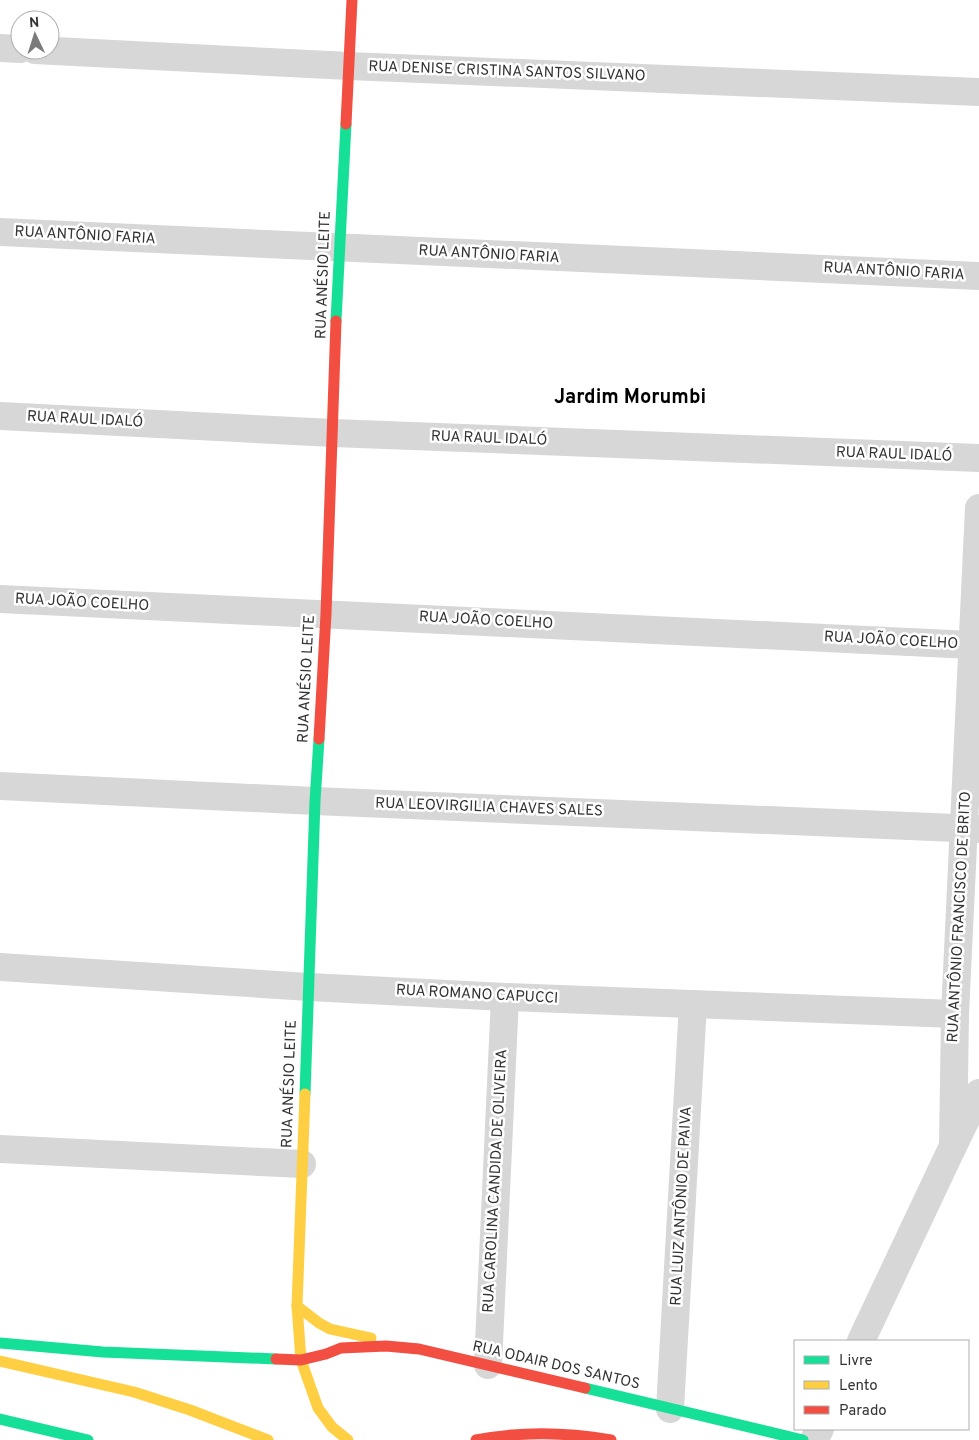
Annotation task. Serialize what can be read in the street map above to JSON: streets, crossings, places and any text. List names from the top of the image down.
{
  "streets": {
    "main road": ["RUA ANÉSIO LEITE", "RUA ODAIR DOS SANTOS"],
    "street": [
      "RUA DENISE CRISTINA SANTOS SILVANO",
      "RUA ANTÔNIO FARIA",
      "RUA RAUL IDALÓ",
      "RUA JOÃO COELHO",
      "RUA LEOVIRGILIA CHAVES SALES",
      "RUA ANTÔNIO FRANCISCO DE BRITO",
      "RUA ROMANO CAPUCCI",
      "RUA CAROLINA CANDIDA DE OLIVEIRA",
      "RUA LUIZ ANTÔNIO DE PAIVA"
    ]
  },
  "crossings": [
    ["RUA DENISE CRISTINA SANTOS SILVANO", "RUA ANÉSIO LEITE"],
    ["RUA ANTÔNIO FARIA", "RUA ANÉSIO LEITE"],
    ["RUA ANÉSIO LEITE", "RUA RAUL IDALÓ"],
    ["RUA ANÉSIO LEITE", "RUA JOÃO COELHO"],
    ["RUA ANÉSIO LEITE", "RUA LEOVIRGILIA CHAVES SALES"],
    ["RUA ANÉSIO LEITE", "RUA ROMANO CAPUCCI"],
    ["RUA ANÉSIO LEITE", "RUA ODAIR DOS SANTOS"],
    ["RUA JOÃO COELHO", "RUA ANTÔNIO FRANCISCO DE BRITO"],
    ["RUA LEOVIRGILIA CHAVES SALES", "RUA ANTÔNIO FRANCISCO DE BRITO"],
    ["RUA ANTÔNIO FRANCISCO DE BRITO", "RUA ROMANO CAPUCCI"],
    ["RUA ROMANO CAPUCCI", "RUA CAROLINA CANDIDA DE OLIVEIRA"],
    ["RUA ROMANO CAPUCCI", "RUA LUIZ ANTÔNIO DE PAIVA"],
    ["RUA CAROLINA CANDIDA DE OLIVEIRA", "RUA ODAIR DOS SANTOS"],
    ["RUA LUIZ ANTÔNIO DE PAIVA", "RUA ODAIR DOS SANTOS"]
  ],
  "districts": ["Jardim Morumbi"],
  "legend": ["Livre", "Lento", "Parado"],
  "north": "top"
}
